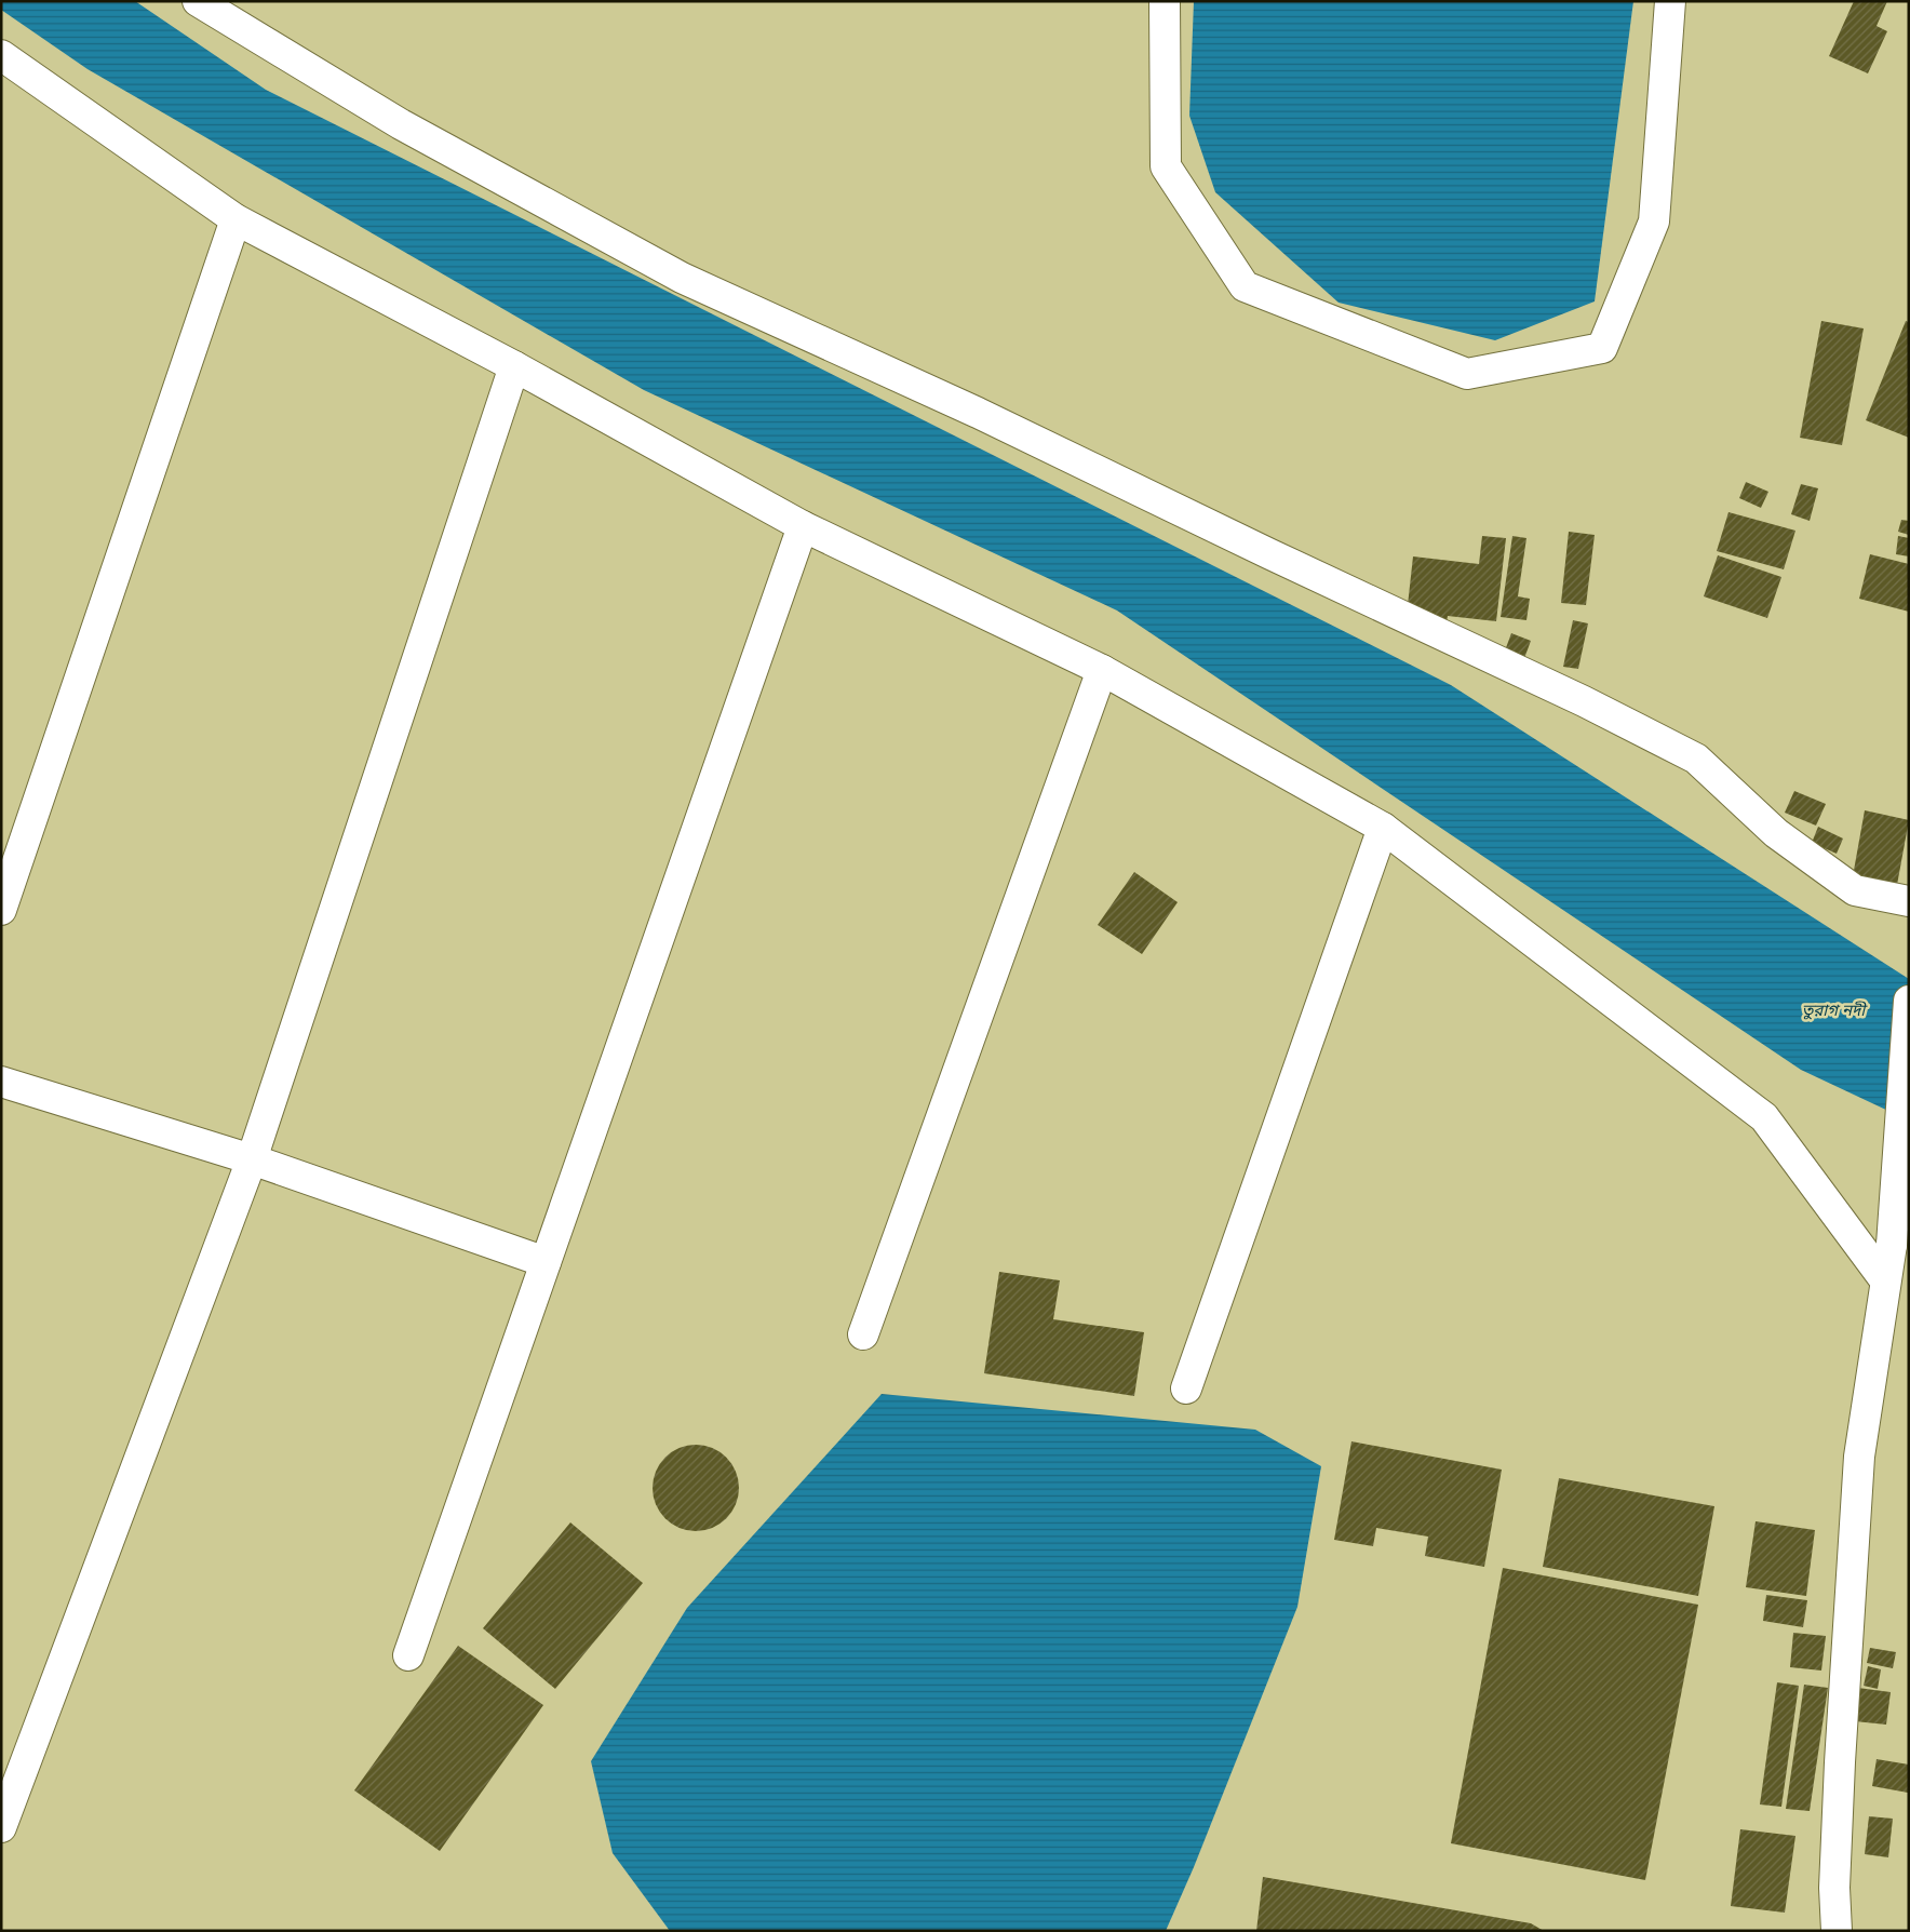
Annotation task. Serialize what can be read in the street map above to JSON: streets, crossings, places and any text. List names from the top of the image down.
{
  "water": ["তুরাগ নদী"]
}
